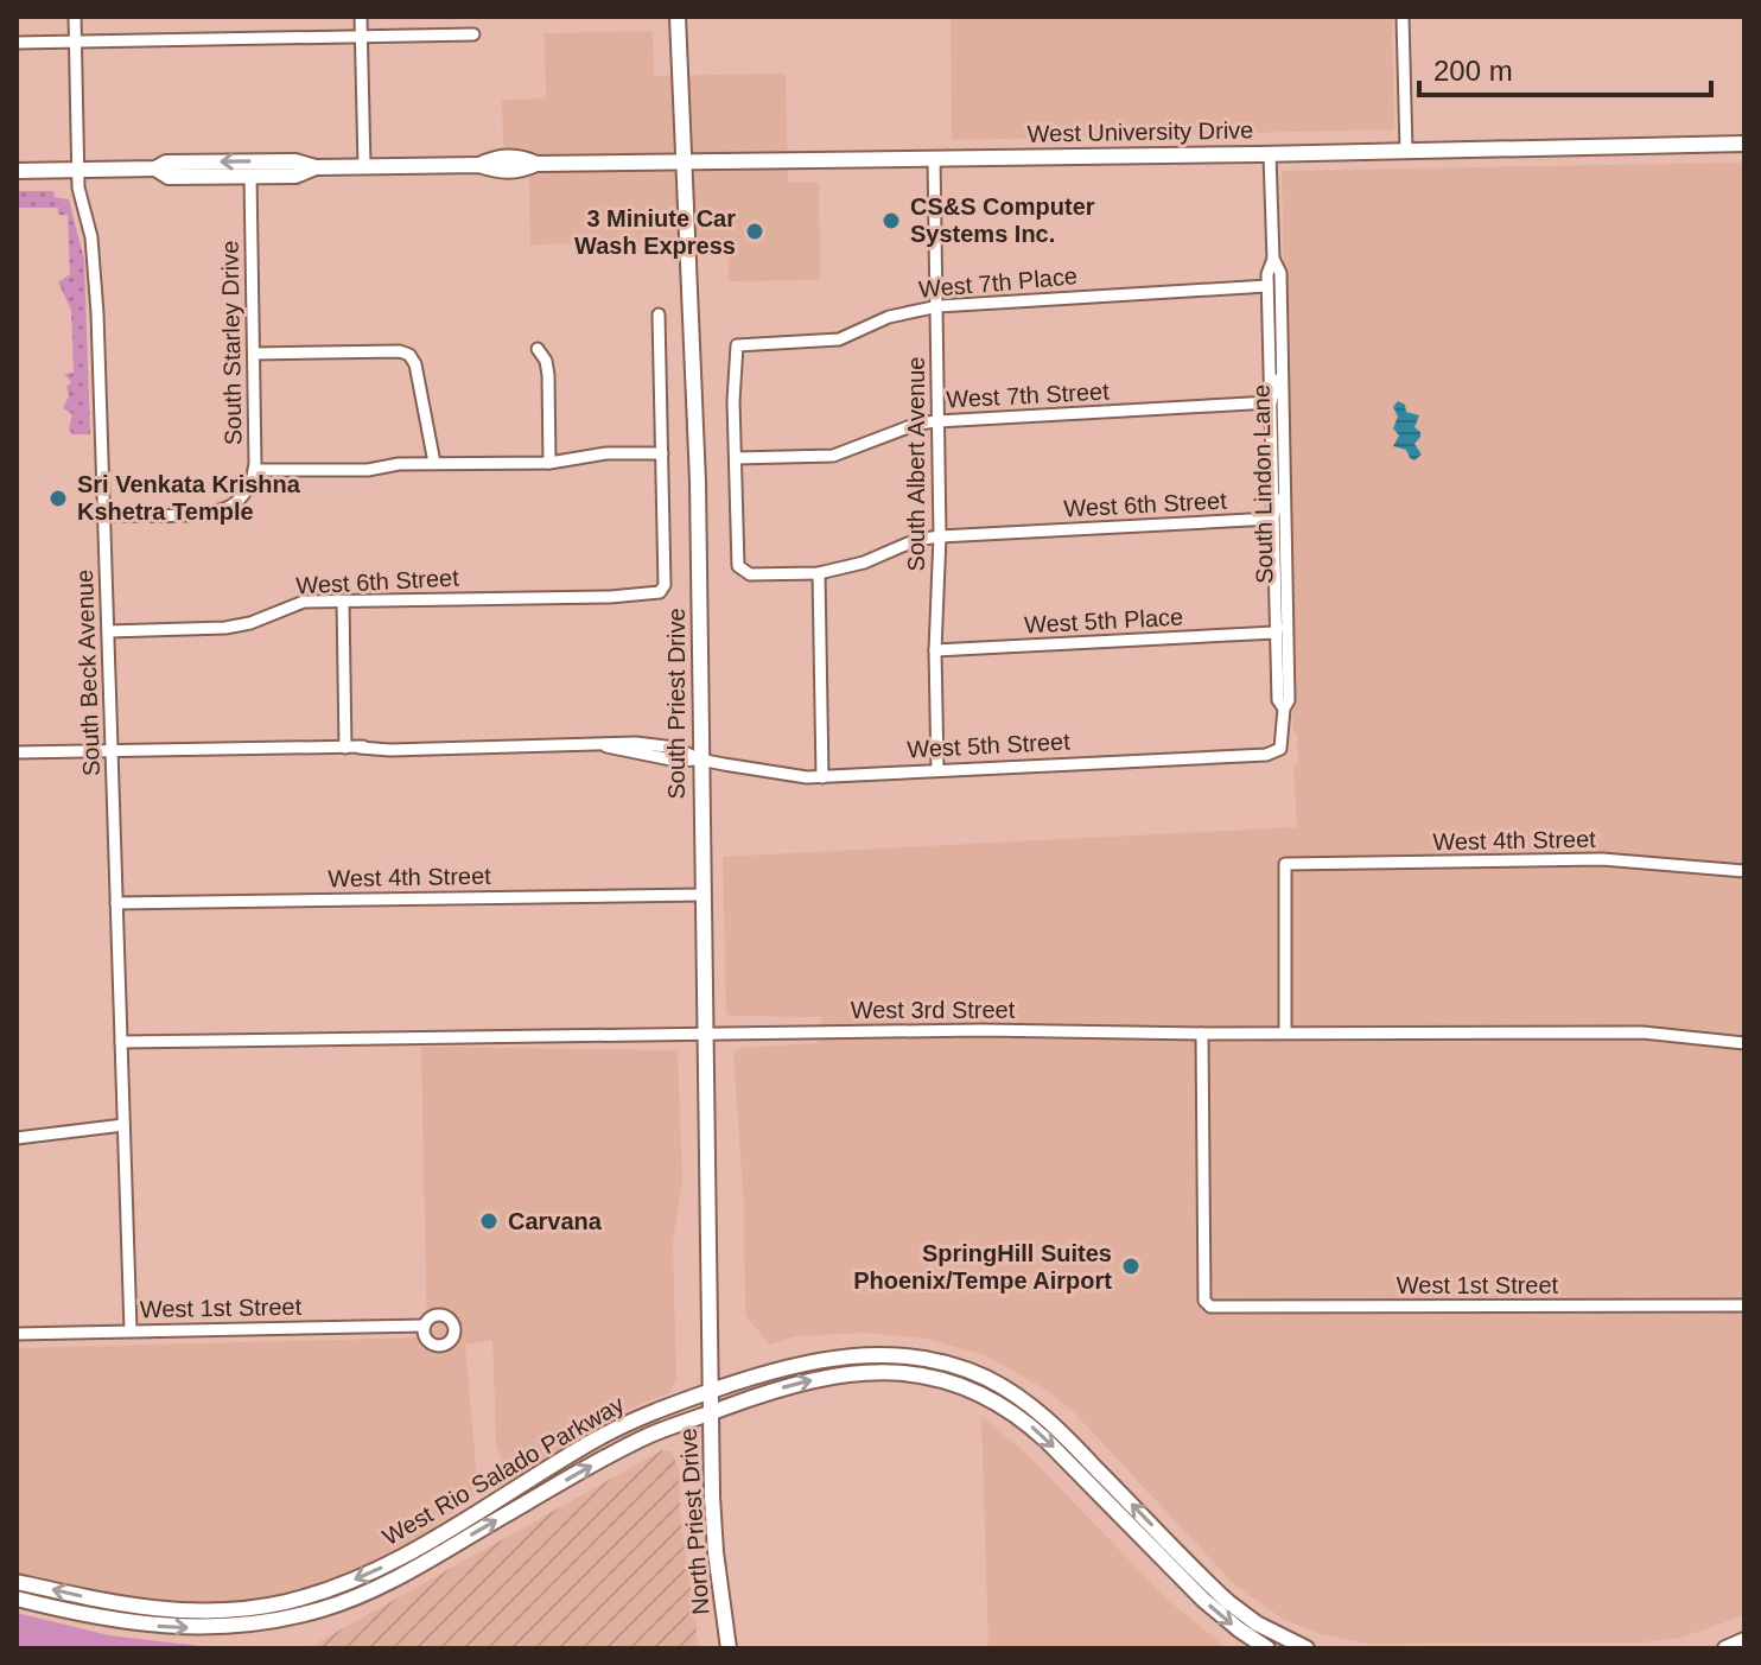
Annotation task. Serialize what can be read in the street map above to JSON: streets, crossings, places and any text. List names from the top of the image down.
{
  "streets": {
    "main road": [
      "West University Drive",
      "South Priest Drive",
      "West Rio Salado Parkway",
      "North Priest Drive"
    ],
    "street": [
      "West 7th Place",
      "South Starley Drive",
      "West 7th Street",
      "South Albert Avenue",
      "South Lindon Lane",
      "West 6th Street",
      "West 5th Place",
      "South Beck Avenue",
      "West 5th Street",
      "West 4th Street",
      "West 3rd Street",
      "West 1st Street"
    ]
  },
  "crossings": [
    ["West University Drive", "South Starley Drive"],
    ["West University Drive", "South Albert Avenue"],
    ["West University Drive", "South Lindon Lane"],
    ["West University Drive", "South Beck Avenue"],
    ["West University Drive", "South Priest Drive"],
    ["West 7th Place", "West 7th Street"],
    ["West 7th Place", "South Albert Avenue"],
    ["West 7th Place", "South Lindon Lane"],
    ["West 7th Place", "West 6th Street"],
    ["South Starley Drive", "South Beck Avenue"],
    ["West 7th Street", "South Albert Avenue"],
    ["West 7th Street", "South Lindon Lane"],
    ["West 7th Street", "West 6th Street"],
    ["South Albert Avenue", "West 6th Street"],
    ["South Albert Avenue", "West 5th Place"],
    ["South Albert Avenue", "West 5th Street"],
    ["South Lindon Lane", "West 6th Street"],
    ["South Lindon Lane", "West 5th Place"],
    ["South Lindon Lane", "West 5th Street"],
    ["West 6th Street", "South Beck Avenue"],
    ["West 6th Street", "South Priest Drive"],
    ["South Beck Avenue", "West 5th Street"],
    ["South Beck Avenue", "West 4th Street"],
    ["South Beck Avenue", "West 3rd Street"],
    ["South Beck Avenue", "West 1st Street"],
    ["South Priest Drive", "West 5th Street"],
    ["South Priest Drive", "West 4th Street"],
    ["South Priest Drive", "West 3rd Street"],
    ["South Priest Drive", "West Rio Salado Parkway"],
    ["South Priest Drive", "North Priest Drive"],
    ["West 4th Street", "West 3rd Street"],
    ["West 3rd Street", "West 1st Street"],
    ["West Rio Salado Parkway", "North Priest Drive"]
  ],
  "places": [
    "CS&S Computer Systems Inc.",
    "3 Miniute Car Wash Express",
    "Sri Venkata Krishna Kshetra Temple",
    "Carvana",
    "SpringHill Suites Phoenix/Tempe Airport"
  ],
  "scale_bar": "200 m"
}
